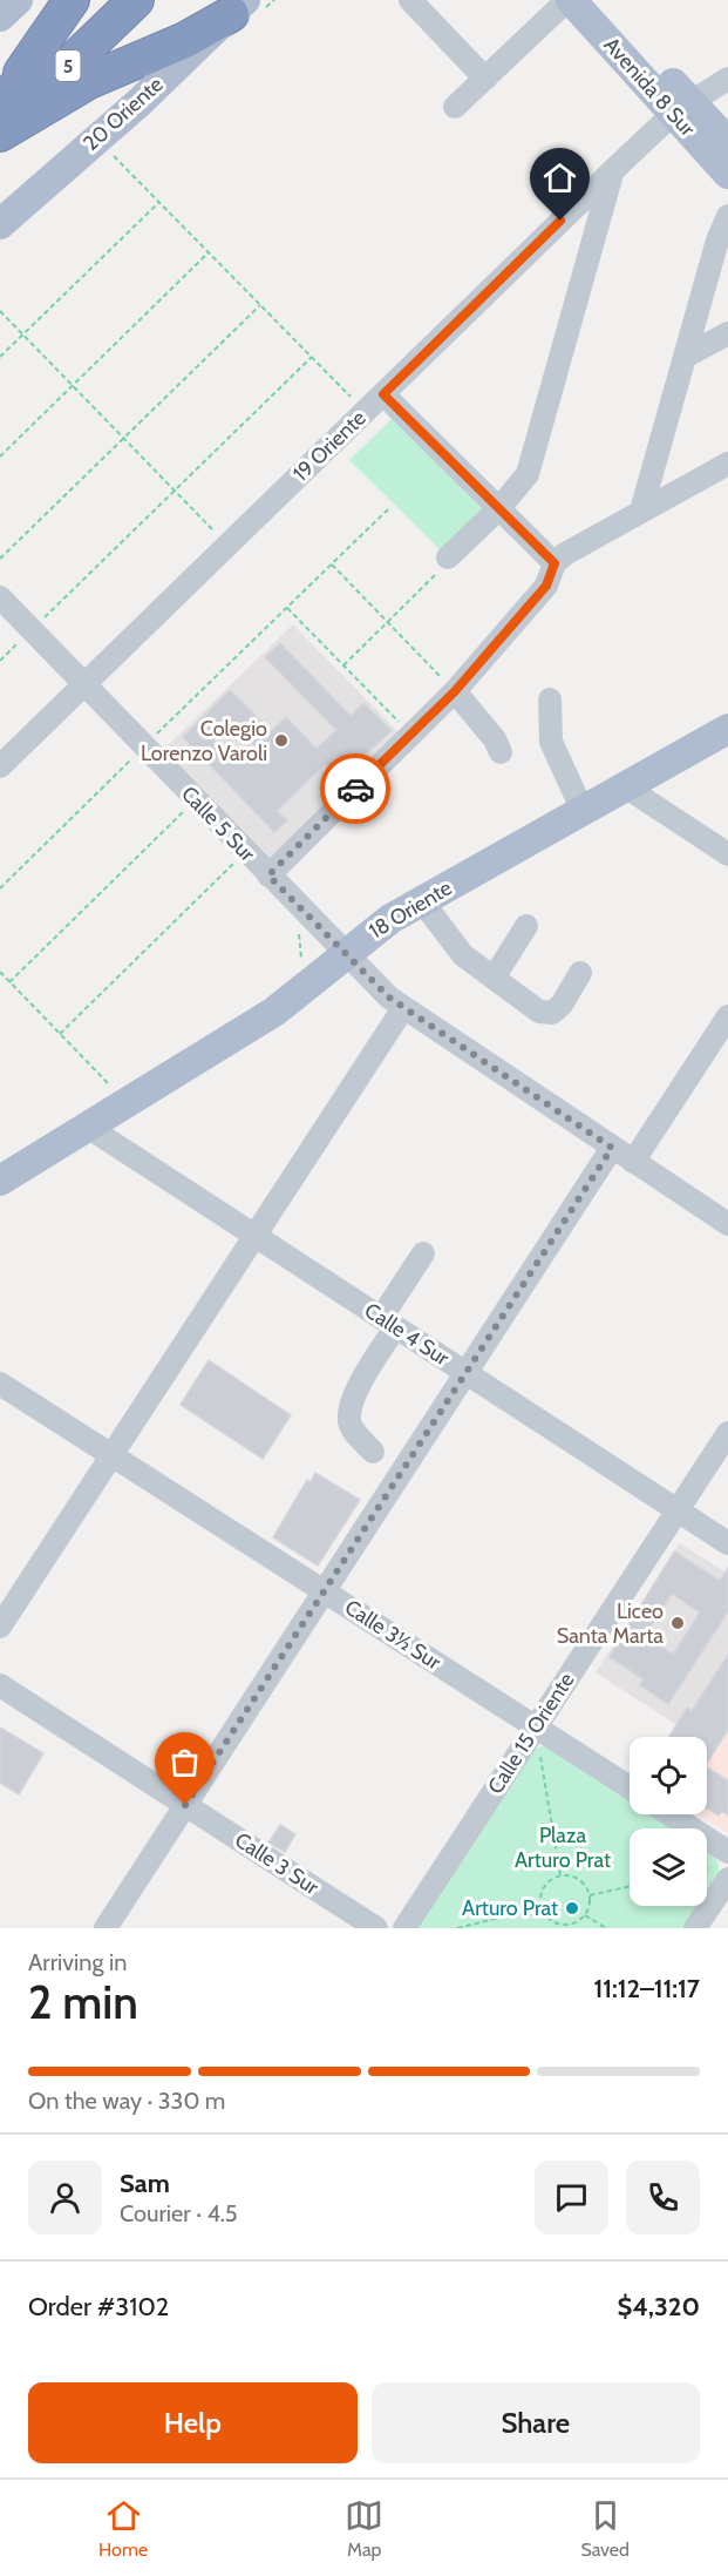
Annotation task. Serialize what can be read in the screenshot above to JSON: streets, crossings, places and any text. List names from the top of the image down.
{
  "streets": {
    "highway": ["5"],
    "main road": ["Avenida 8 Sur", "20 Oriente", "18 Oriente"],
    "street": [
      "19 Oriente",
      "Calle 5 Sur",
      "Calle 4 Sur",
      "Calle 3½ Sur",
      "Calle 15 Oriente",
      "Calle 3 Sur"
    ]
  },
  "crossings": [
    ["Avenida 8 Sur", "19 Oriente"],
    ["19 Oriente", "Calle 5 Sur"],
    ["Calle 5 Sur", "18 Oriente"],
    ["18 Oriente", "Calle 4 Sur"],
    ["Calle 4 Sur", "Calle 15 Oriente"],
    ["Calle 3½ Sur", "Calle 15 Oriente"]
  ],
  "parks": ["Plaza Arturo Prat"],
  "places": ["Colegio Lorenzo Varoli", "Liceo Santa Marta", "Arturo Prat"],
  "page": {
    "heading": ["2 min", "Arriving in", "11:12–11:17"],
    "panel": [
      "Sam",
      "Courier · 4.5",
      "Order #3102",
      "$4,320"
    ],
    "bar": "On the way · 330 m",
    "buttons": ["Help", "Share"],
    "tabs": ["Home", "Map", "Saved"]
  }
}
